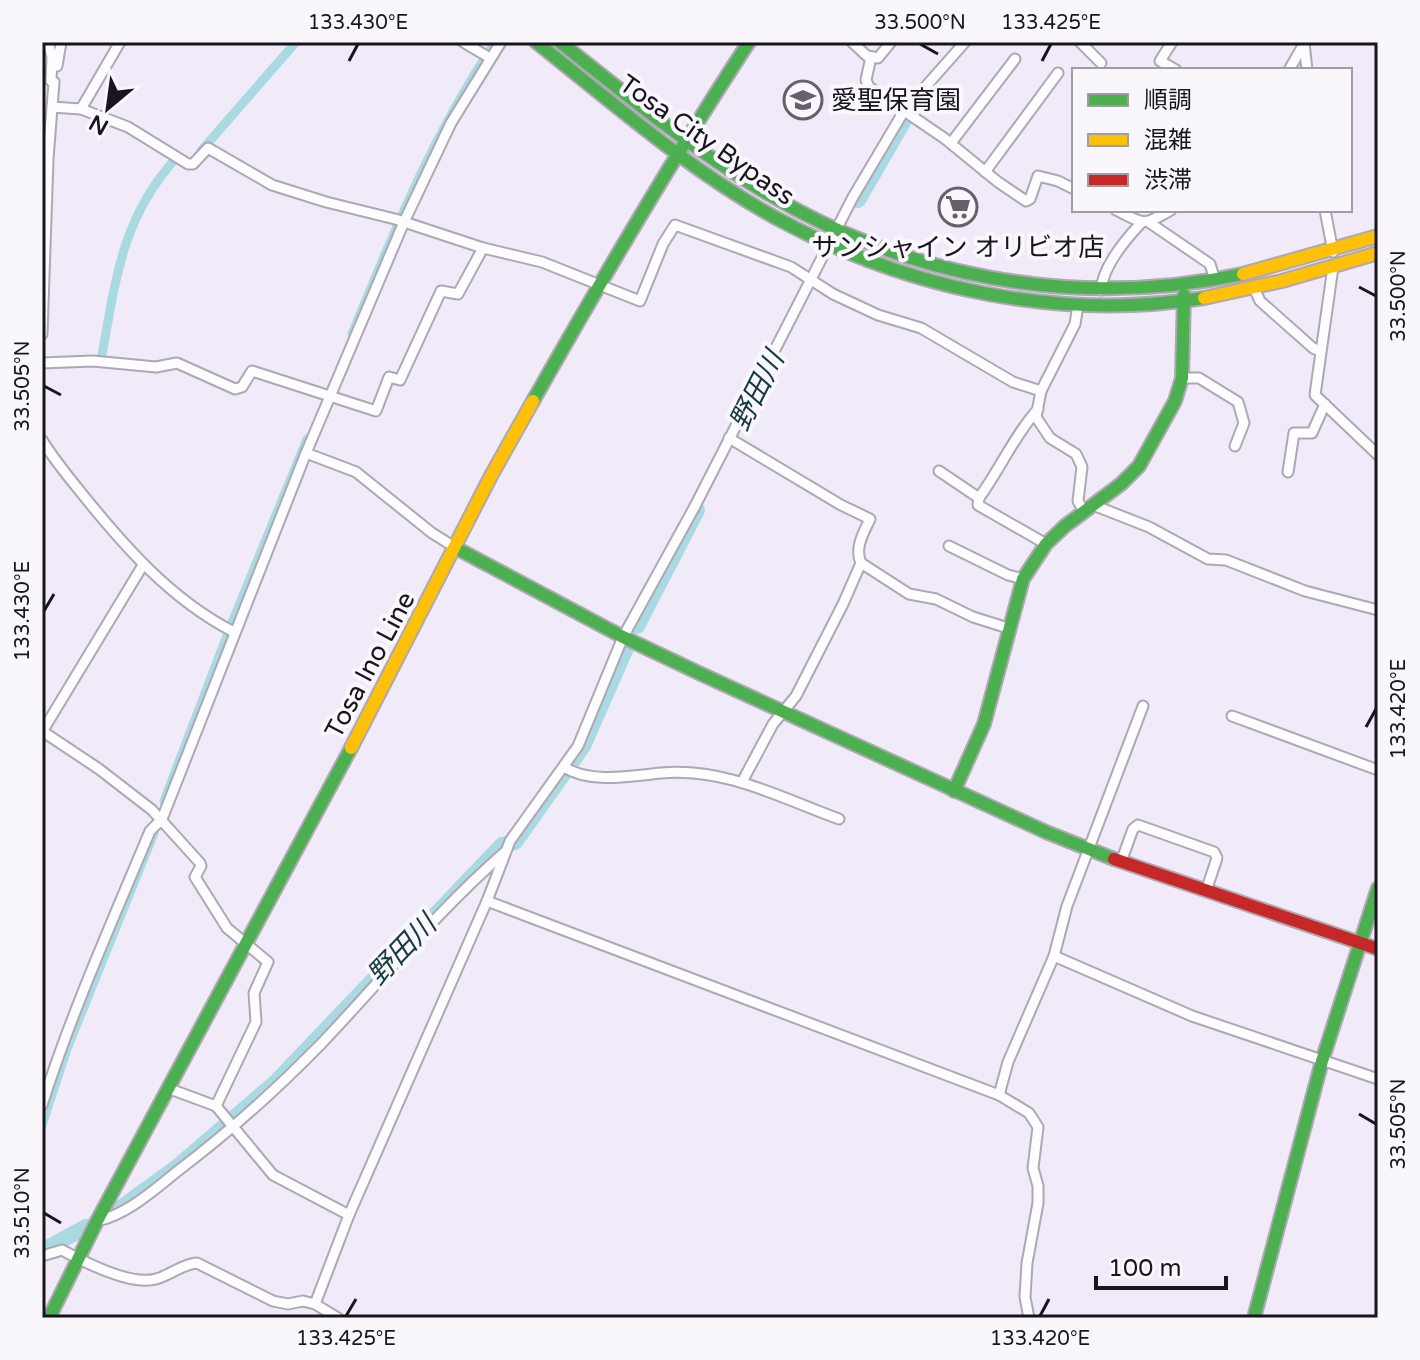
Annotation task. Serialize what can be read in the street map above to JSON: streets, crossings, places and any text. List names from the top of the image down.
{
  "streets": {
    "main road": ["Tosa City Bypass", "Tosa Ino Line"]
  },
  "crossings": [
    ["Tosa City Bypass", "Tosa Ino Line"]
  ],
  "water": ["野田川"],
  "places": {
    "school or university": ["愛聖保育園"],
    "supermarket": ["サンシャイン オリビオ店"]
  },
  "legend": ["順調", "混雑", "渋滞"],
  "scale_bar": "100 m",
  "north": "bottom left",
  "coordinates": [
    "133.430°E",
    "33.500°N",
    "133.425°E",
    "33.505°N",
    "133.420°E",
    "33.510°N"
  ]
}
